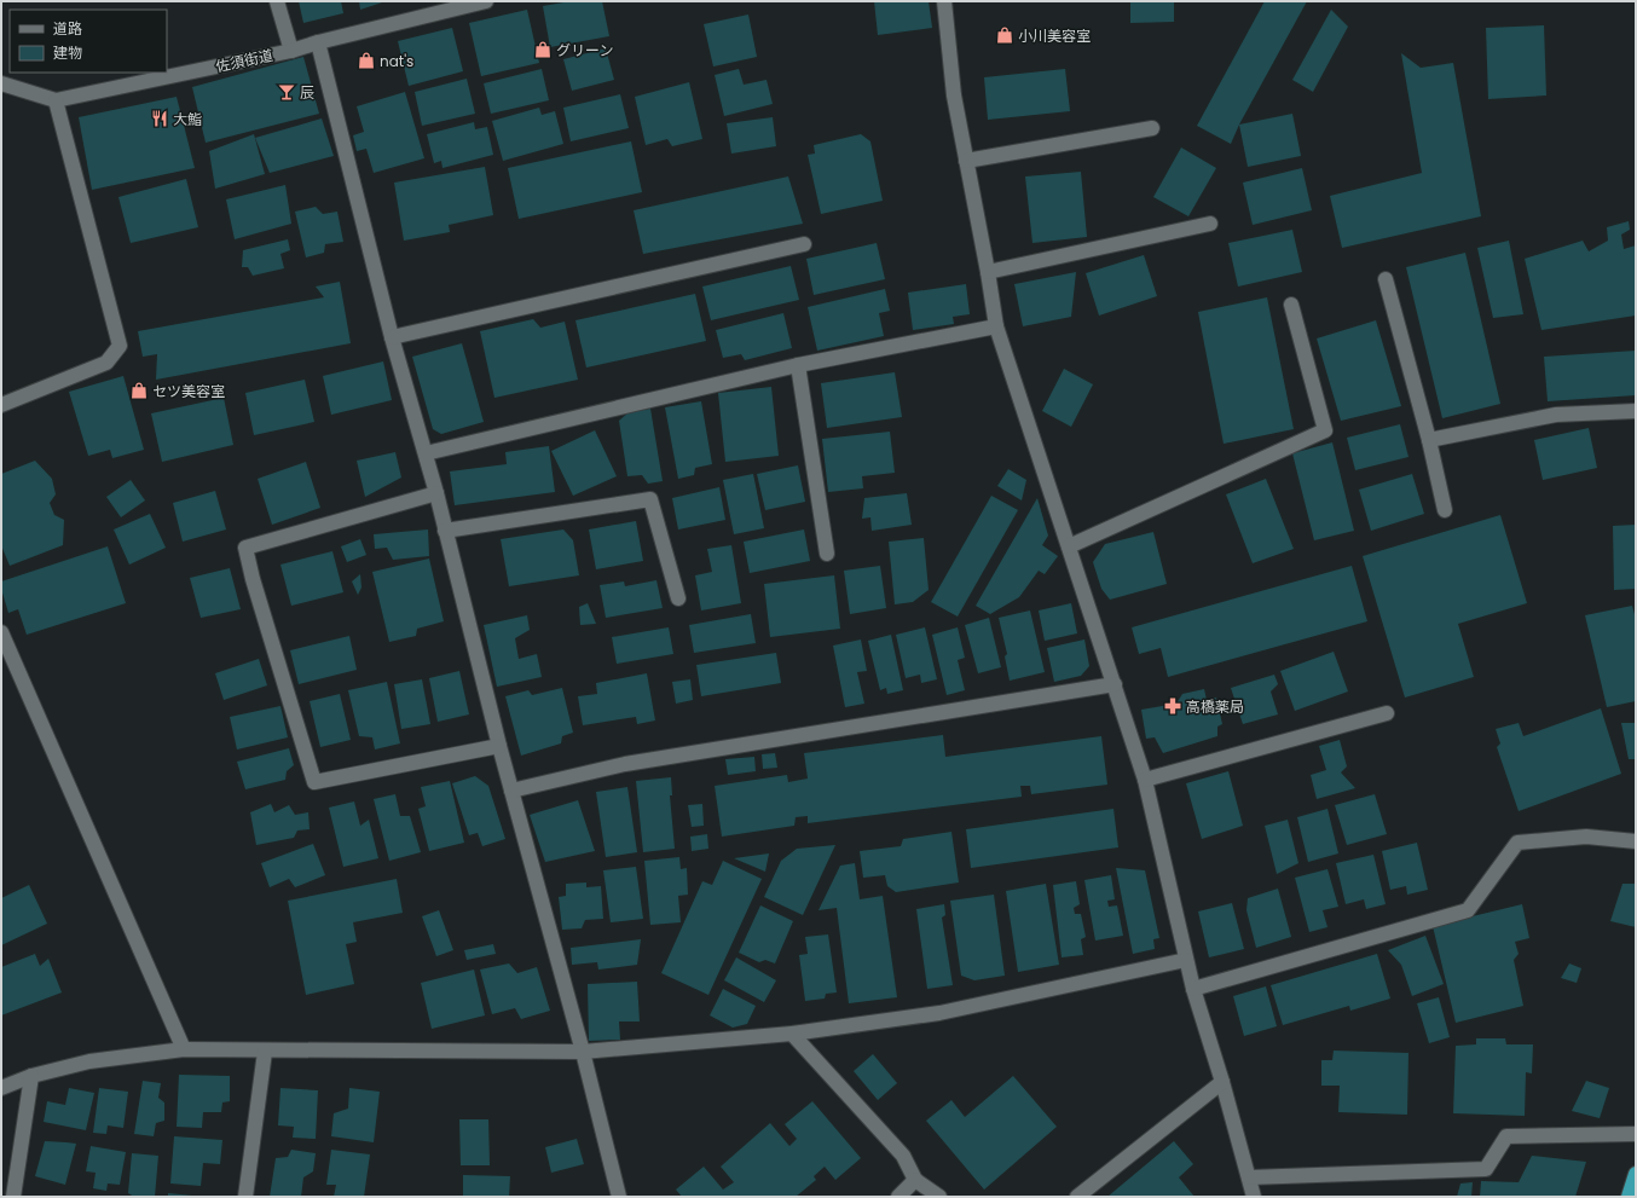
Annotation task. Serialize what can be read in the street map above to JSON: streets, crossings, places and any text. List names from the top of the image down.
{
  "streets": {
    "street": ["佐須街道"]
  },
  "places": {
    "shop": [
      "小川美容室",
      "グリーン",
      "nat's",
      "セツ美容室"
    ],
    "bar": ["辰"],
    "restaurant": ["大鮨"],
    "pharmacy": ["高橋薬局"]
  },
  "legend": ["道路", "建物"]
}
